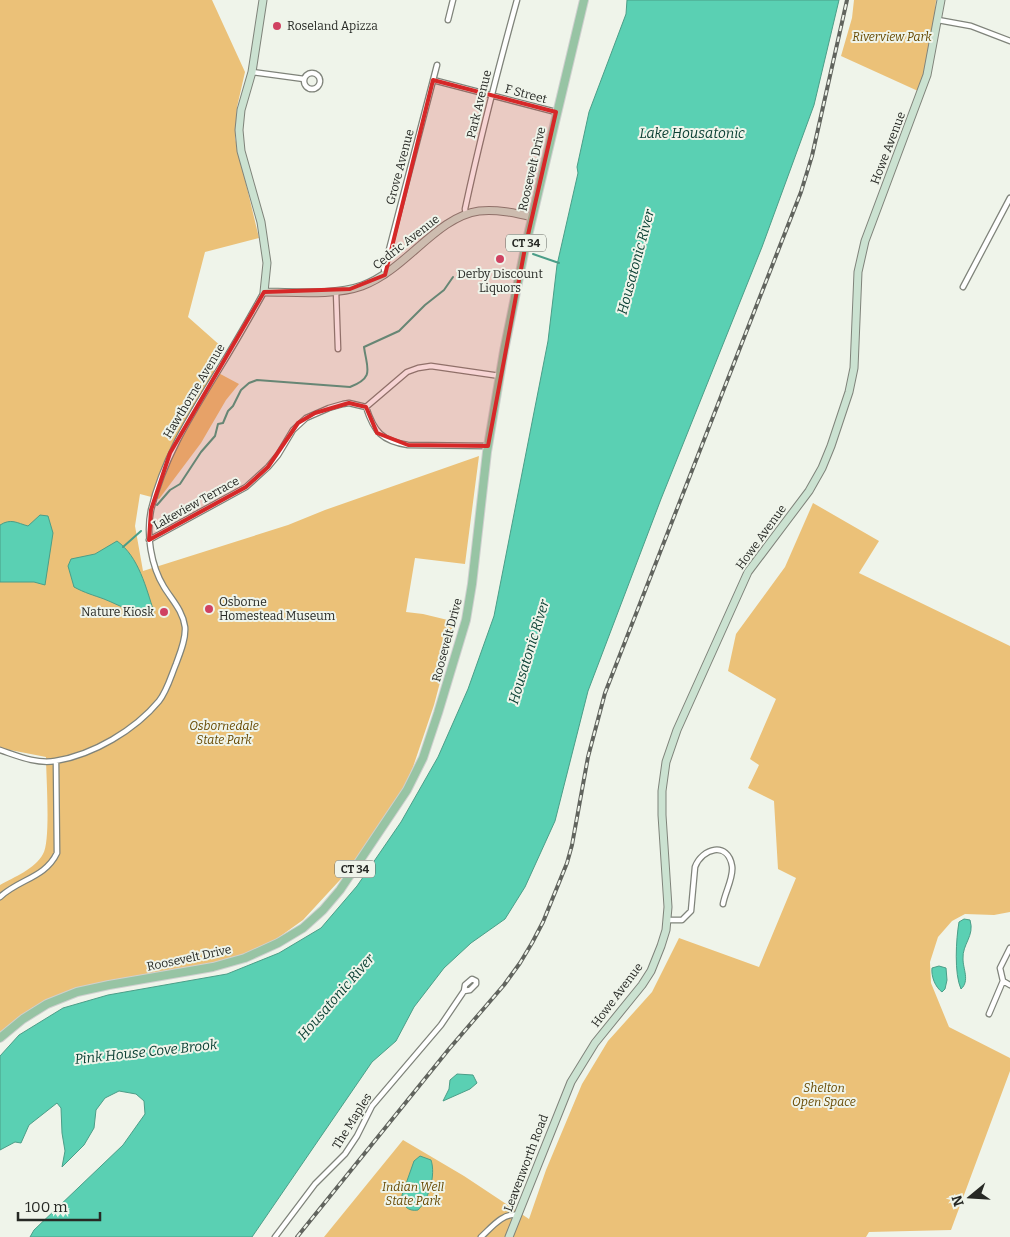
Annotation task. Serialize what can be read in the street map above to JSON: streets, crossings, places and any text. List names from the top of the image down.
{
  "streets": {
    "main road": [
      "Howe Avenue",
      "Roosevelt Drive",
      "Cedric Avenue",
      "CT 34",
      "Hawthorne Avenue",
      "Leavenworth Road"
    ],
    "street": [
      "F Street",
      "Park Avenue",
      "Grove Avenue",
      "Lakeview Terrace",
      "The Maples"
    ]
  },
  "crossings": [
    ["F Street", "Park Avenue"],
    ["F Street", "Grove Avenue"],
    ["F Street", "Roosevelt Drive"],
    ["Park Avenue", "Cedric Avenue"],
    ["Howe Avenue", "Leavenworth Road"],
    ["Grove Avenue", "Cedric Avenue"],
    ["Roosevelt Drive", "Cedric Avenue"],
    ["Cedric Avenue", "Hawthorne Avenue"],
    ["Hawthorne Avenue", "Lakeview Terrace"]
  ],
  "water": ["Lake Housatonic", "Housatonic River", "Pink House Cove Brook"],
  "parks": [
    "Riverview Park",
    "Osbornedale State Park",
    "Shelton Open Space",
    "Indian Well State Park"
  ],
  "places": [
    "Roseland Apizza",
    "Derby Discount Liquors",
    "Osborne Homestead Museum",
    "Nature Kiosk"
  ],
  "scale_bar": "100 m",
  "north": "left"
}
